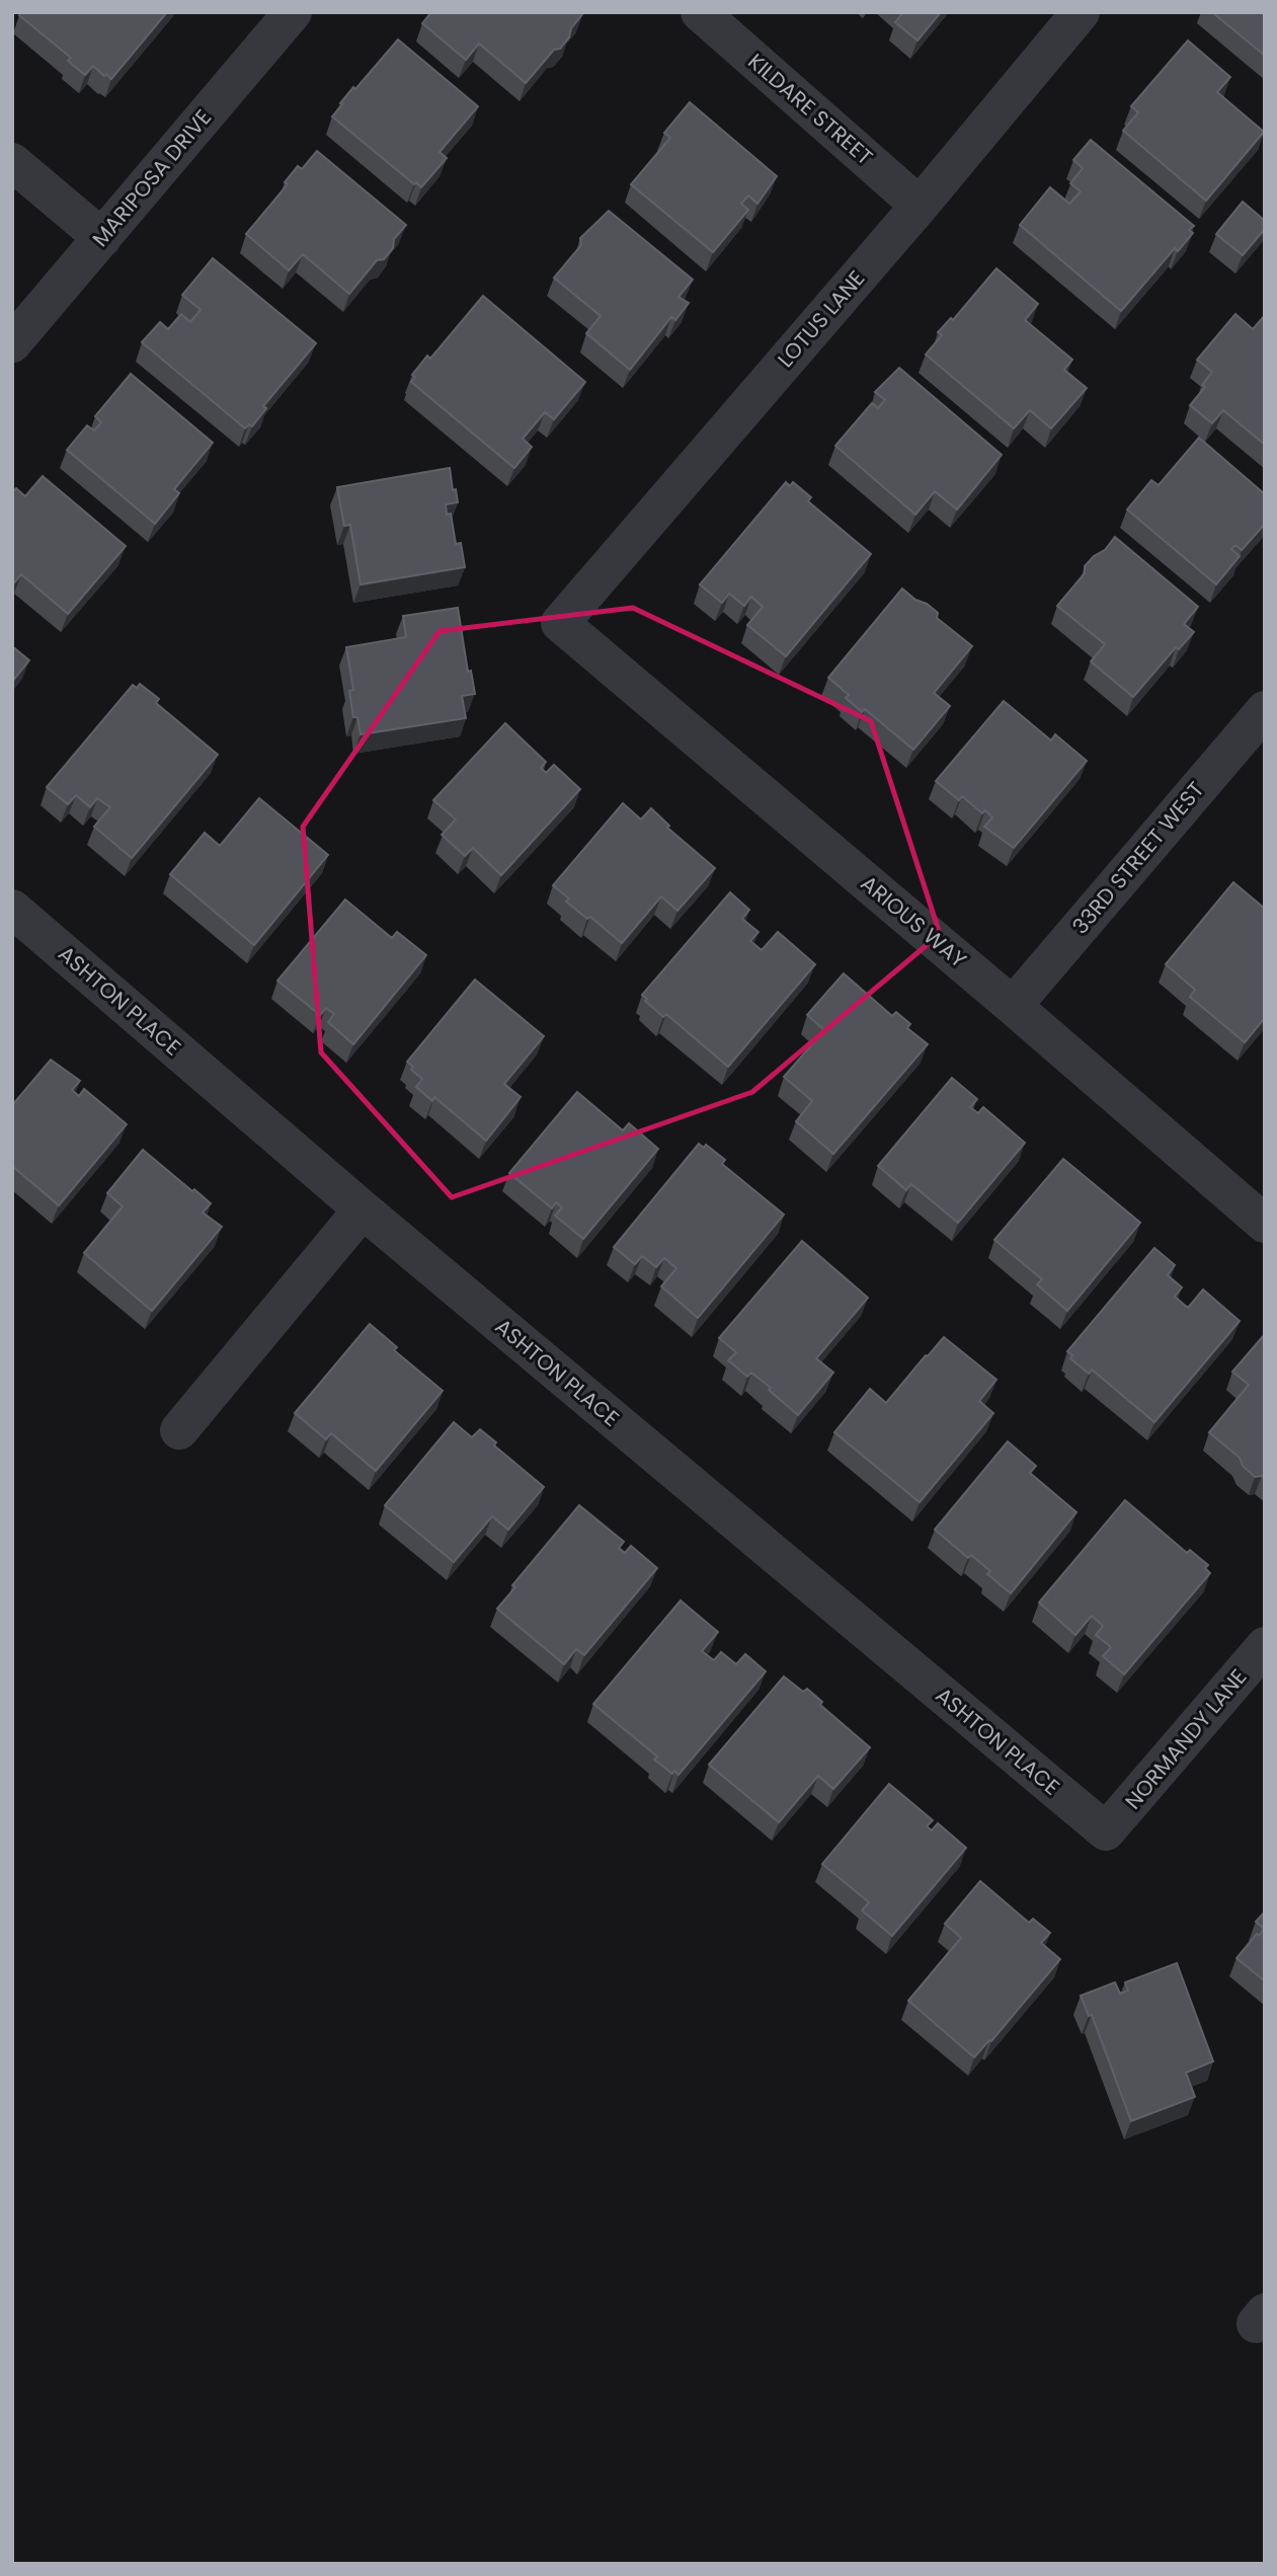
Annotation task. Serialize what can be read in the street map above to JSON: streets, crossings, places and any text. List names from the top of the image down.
{
  "streets": {
    "street": [
      "KILDARE STREET",
      "MARIPOSA DRIVE",
      "LOTUS LANE",
      "33RD STREET WEST",
      "ARIOUS WAY",
      "ASHTON PLACE",
      "NORMANDY LANE"
    ]
  },
  "crossings": [
    ["KILDARE STREET", "LOTUS LANE"],
    ["LOTUS LANE", "ARIOUS WAY"],
    ["33RD STREET WEST", "ARIOUS WAY"],
    ["ASHTON PLACE", "NORMANDY LANE"]
  ]
}
